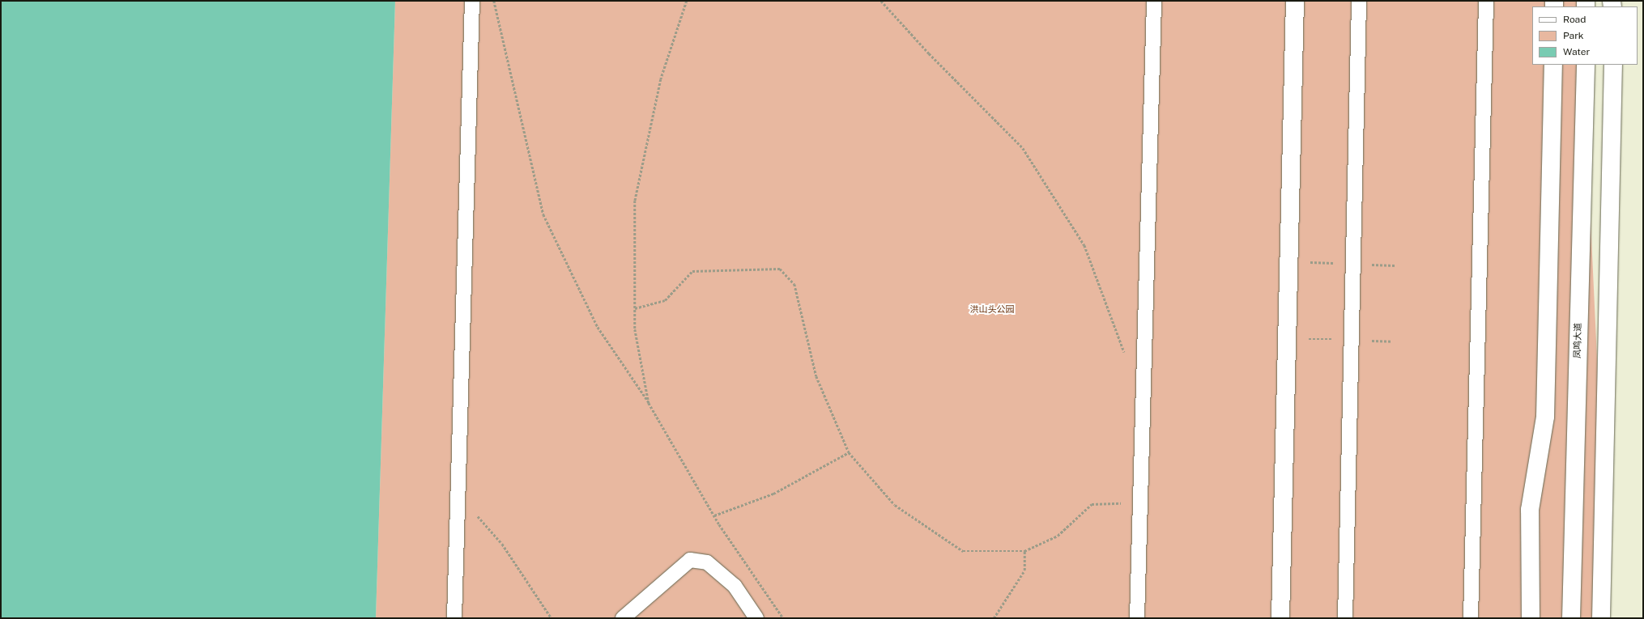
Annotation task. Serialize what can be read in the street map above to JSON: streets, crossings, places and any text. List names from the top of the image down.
{
  "streets": {
    "street": ["凤鸣大道"]
  },
  "parks": ["洪山头公园"],
  "legend": ["Road", "Park", "Water"]
}
